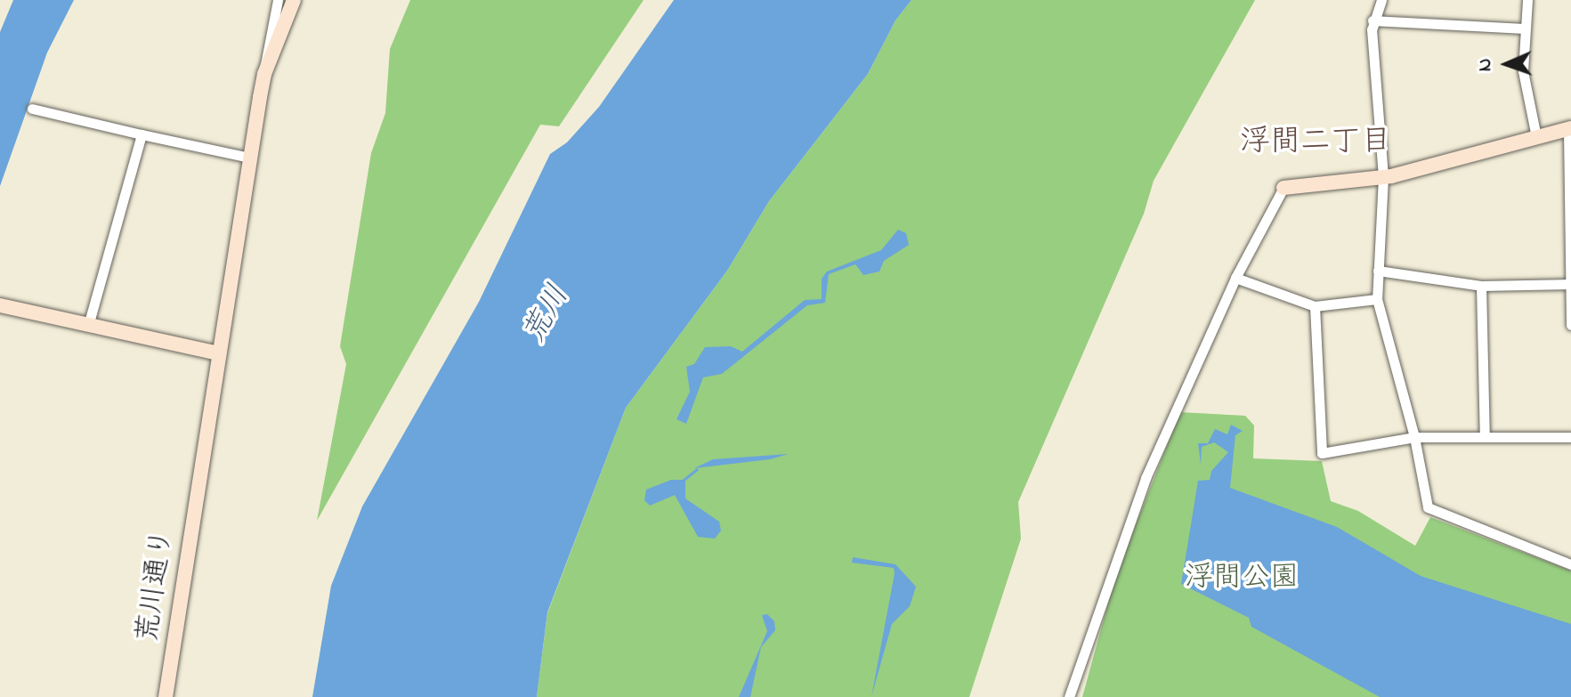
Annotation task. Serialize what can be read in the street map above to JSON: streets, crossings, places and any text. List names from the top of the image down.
{
  "streets": {
    "street": ["荒川通り"]
  },
  "districts": ["浮間二丁目"],
  "water": ["荒川"],
  "parks": ["浮間公園"],
  "north": "left"
}
